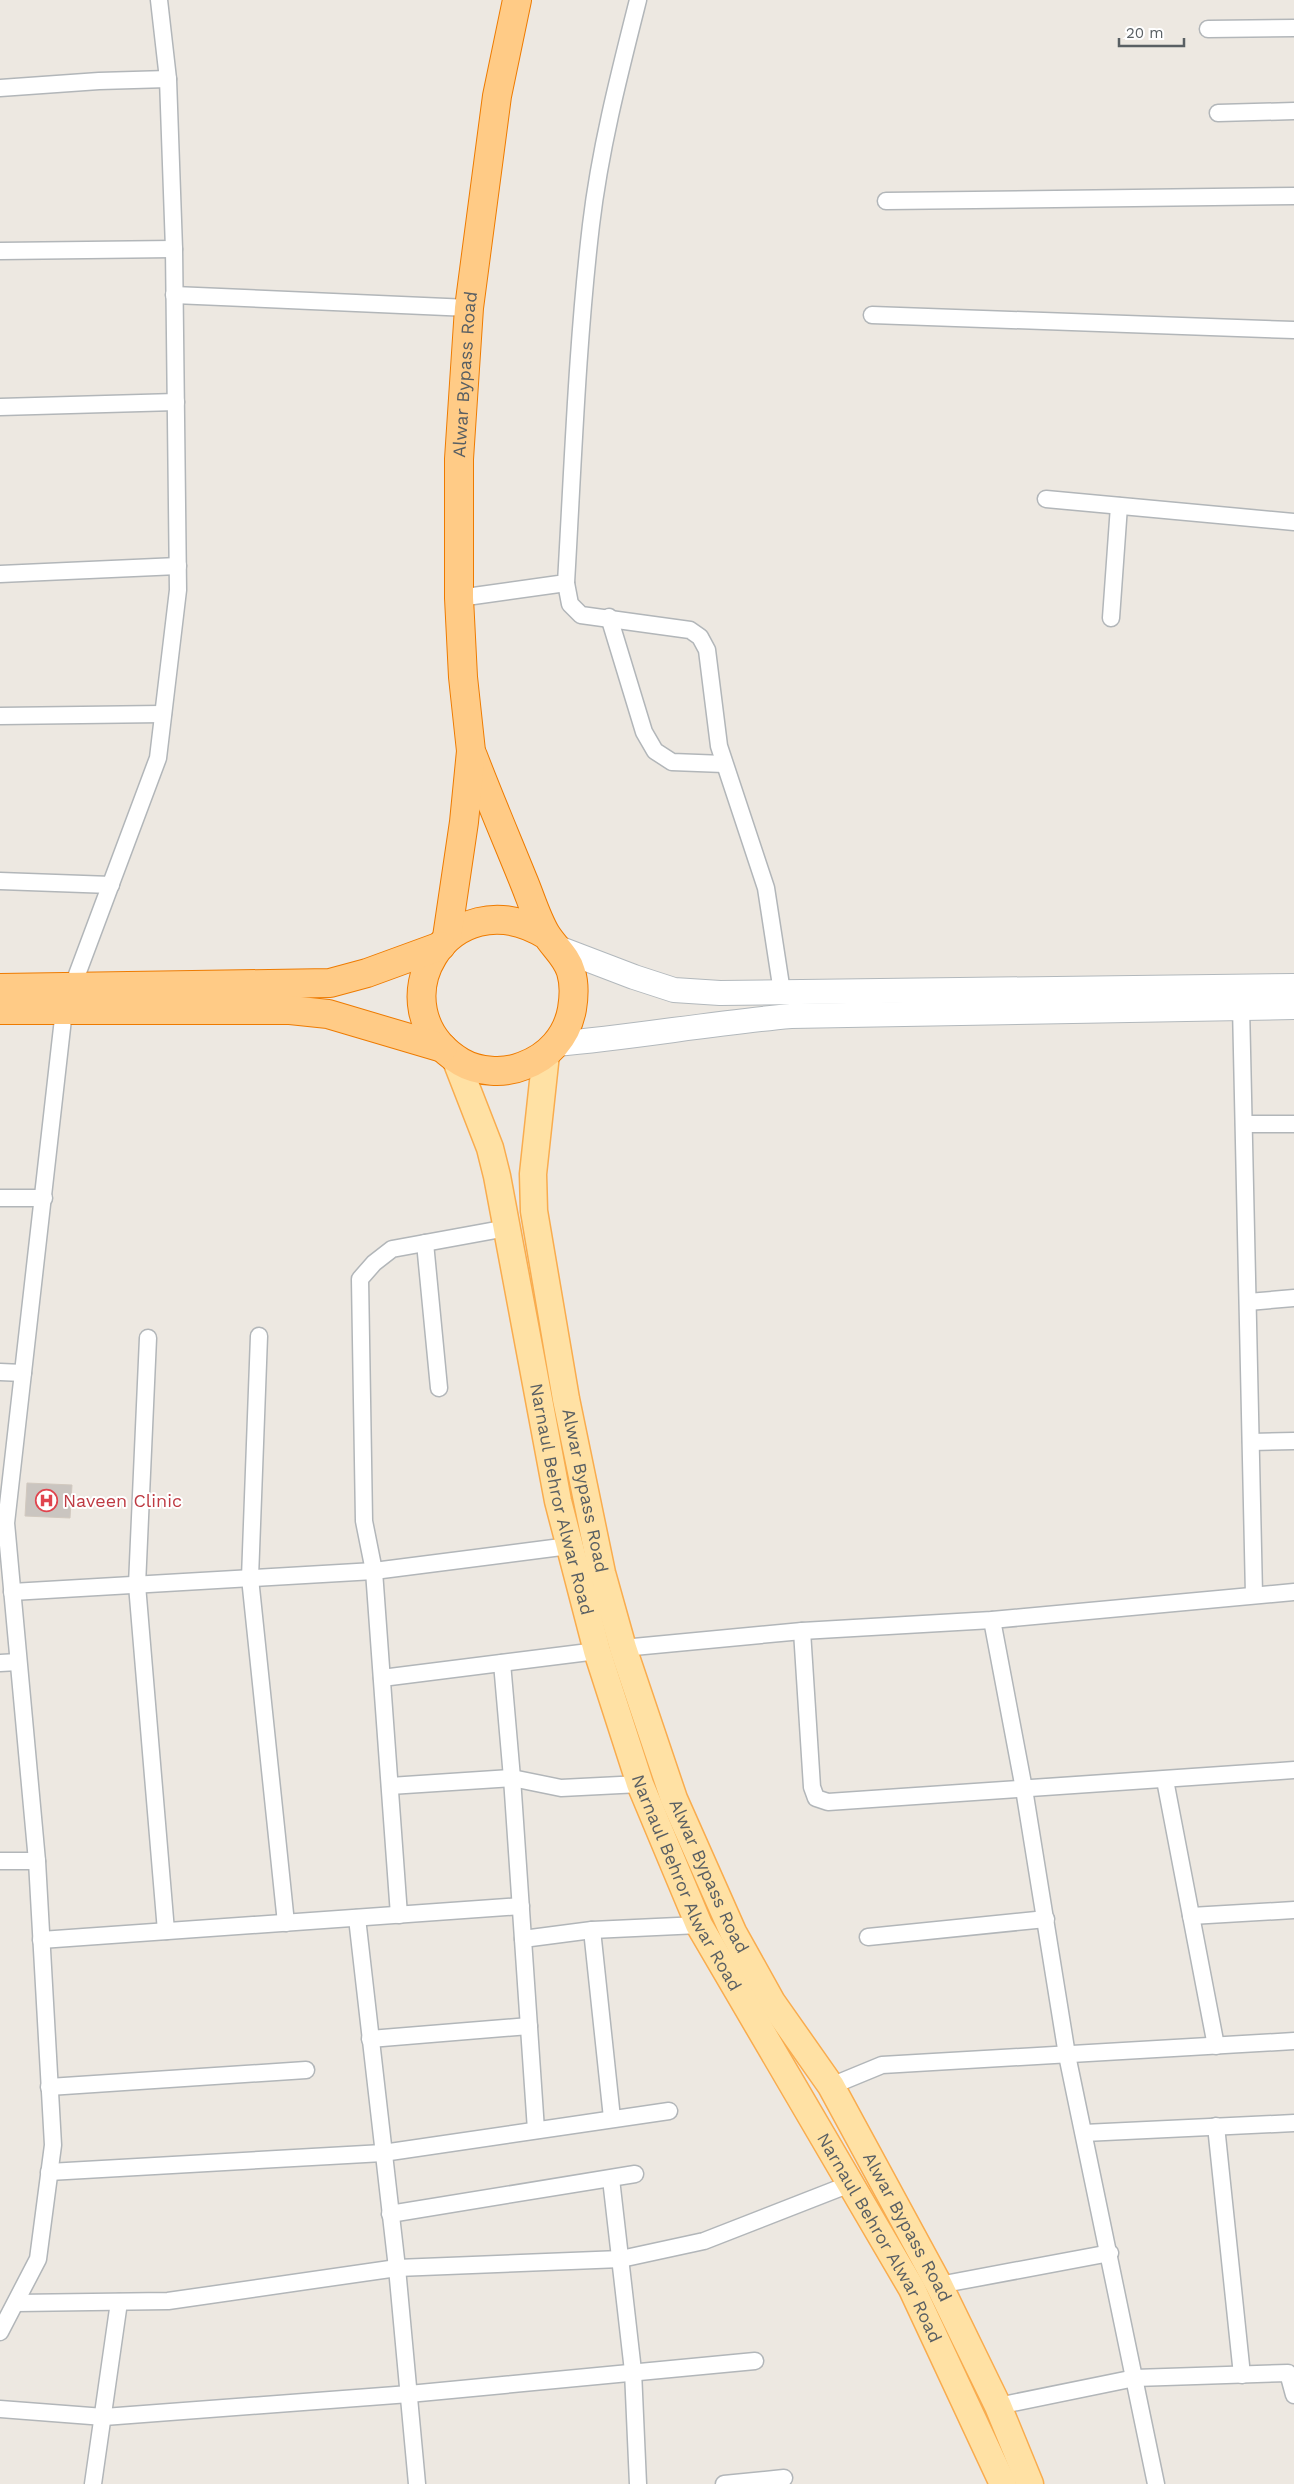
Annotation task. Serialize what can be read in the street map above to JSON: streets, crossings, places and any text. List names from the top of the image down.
{
  "streets": {
    "highway": ["Alwar Bypass Road"],
    "main road": ["Narnaul Behror Alwar Road"]
  },
  "crossings": [
    ["Alwar Bypass Road", "Narnaul Behror Alwar Road"]
  ],
  "places": {
    "hospital": ["Naveen Clinic"]
  },
  "scale_bar": "20 m"
}
